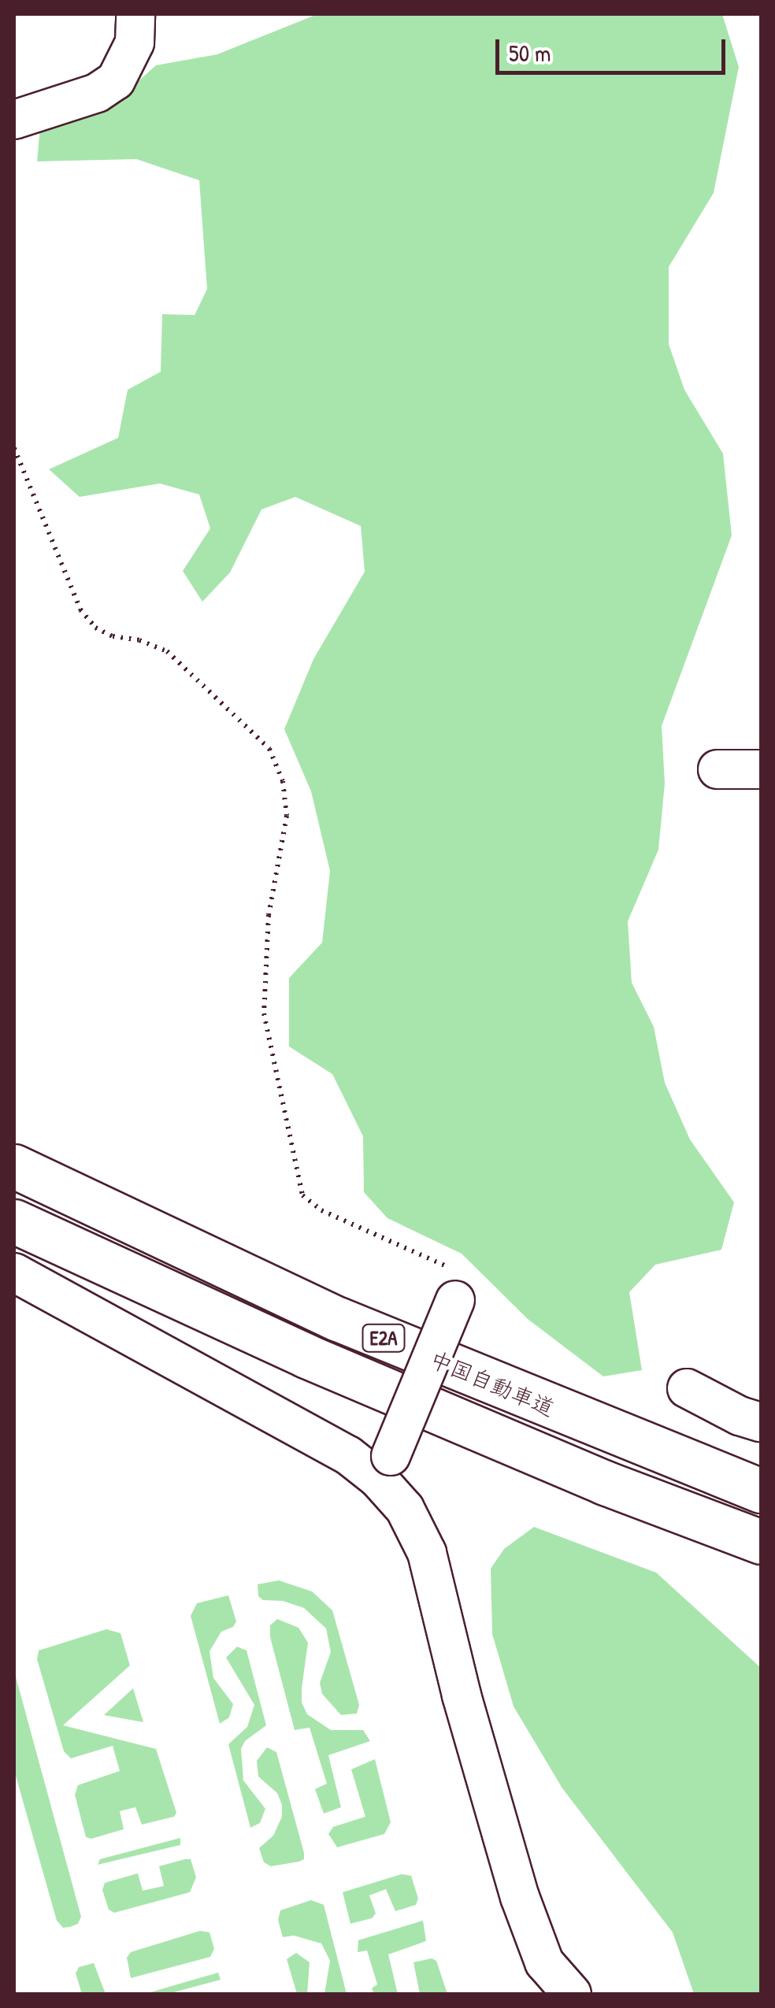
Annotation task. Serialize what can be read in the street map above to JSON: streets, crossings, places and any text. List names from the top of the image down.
{
  "streets": {
    "highway": ["E2A", "中国自動車道"]
  },
  "scale_bar": "50 m"
}
